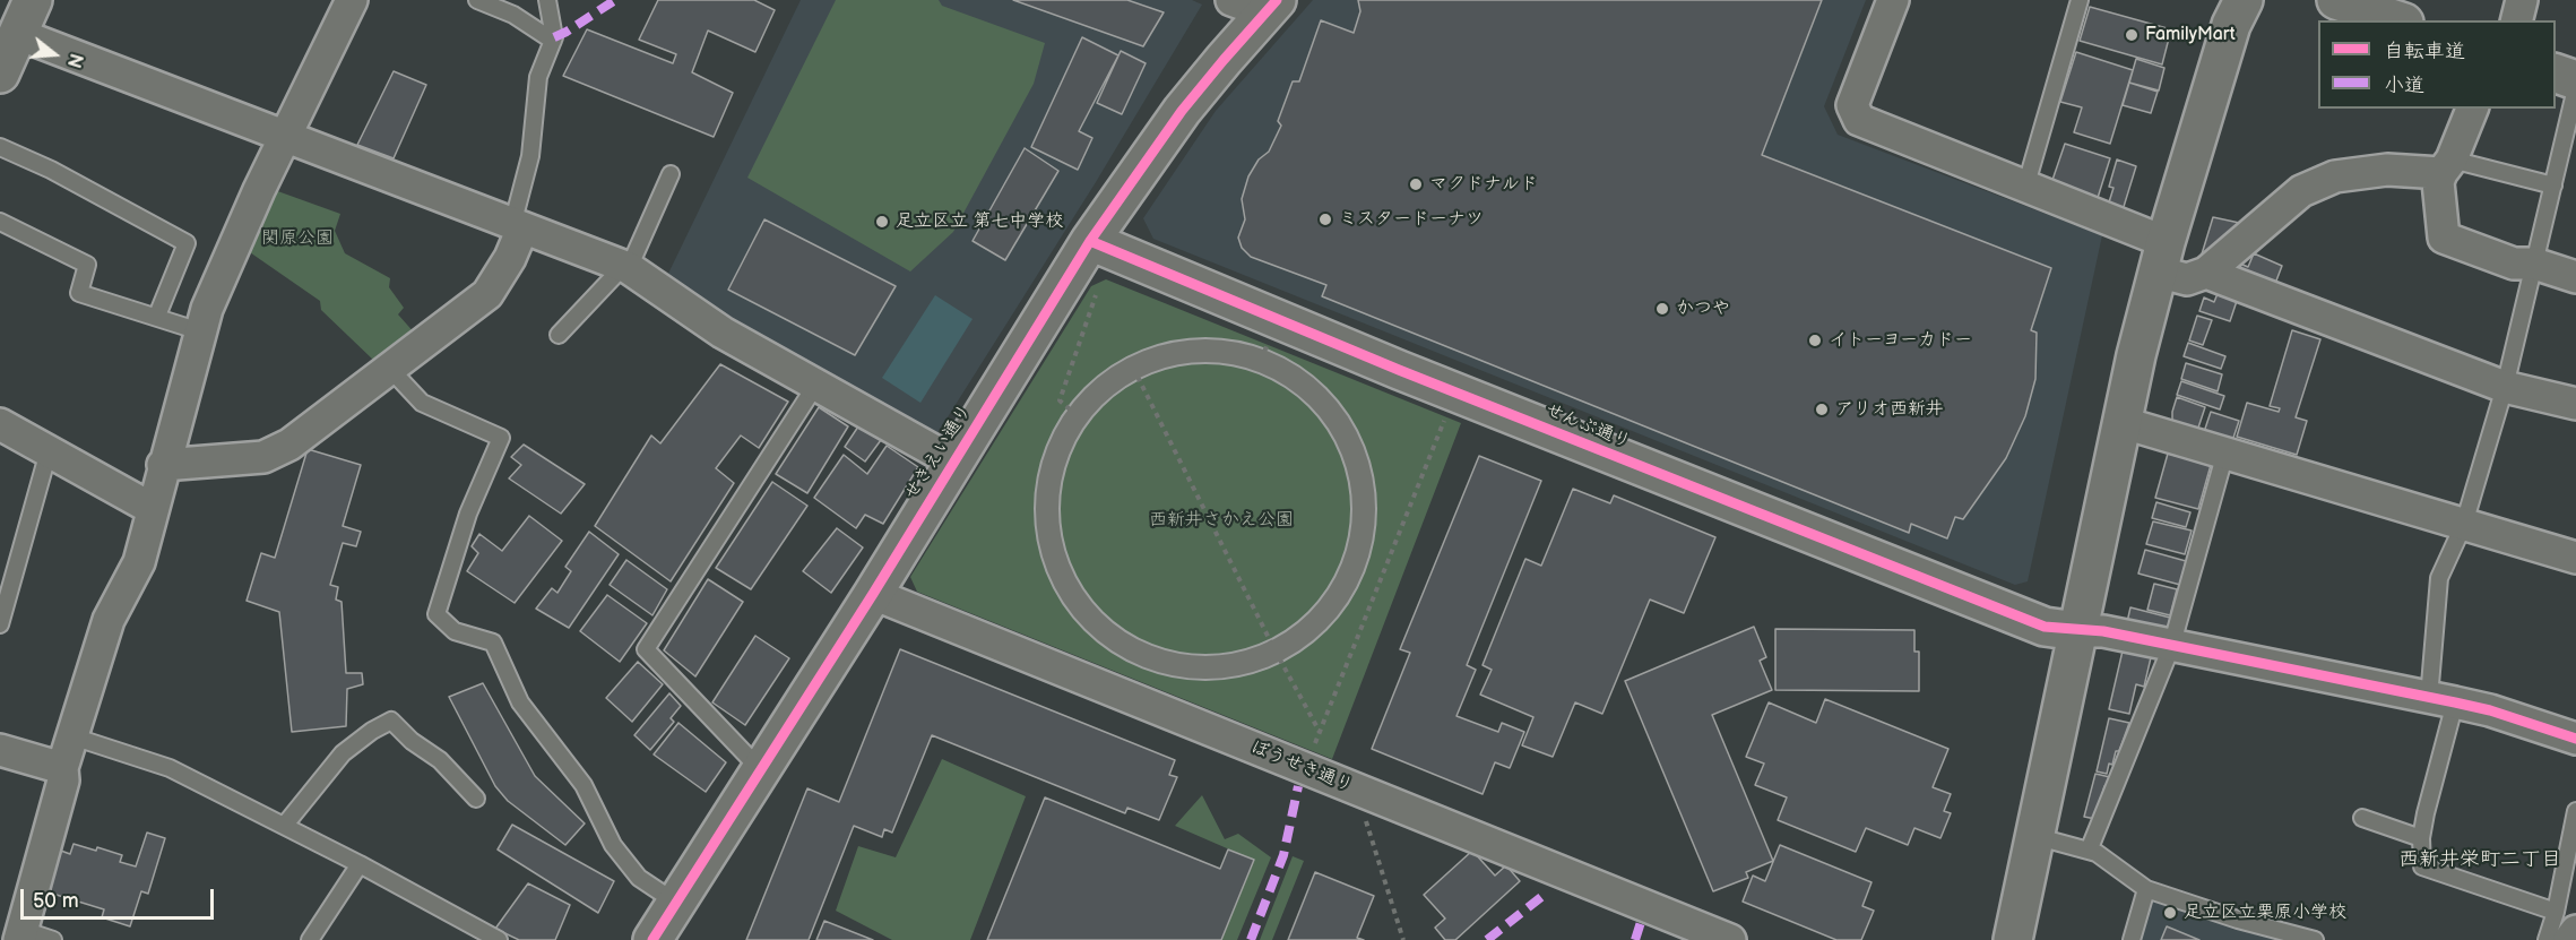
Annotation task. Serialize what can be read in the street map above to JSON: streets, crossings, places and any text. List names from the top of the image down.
{
  "streets": {
    "street": ["せんぷ通り", "せきえい通り", "ぼうせき通り"]
  },
  "crossings": [
    ["せんぷ通り", "せきえい通り"],
    ["せきえい通り", "ぼうせき通り"]
  ],
  "districts": ["西新井栄町二丁目"],
  "parks": ["関原公園", "西新井さかえ公園"],
  "places": [
    "FamilyMart",
    "マクドナルド",
    "ミスタードーナツ",
    "足立区立 第七中学校",
    "かつや",
    "イトーヨーカドー",
    "アリオ西新井",
    "足立区立栗原小学校"
  ],
  "legend": ["自転車道", "小道"],
  "scale_bar": "50 m",
  "north": "right"
}
